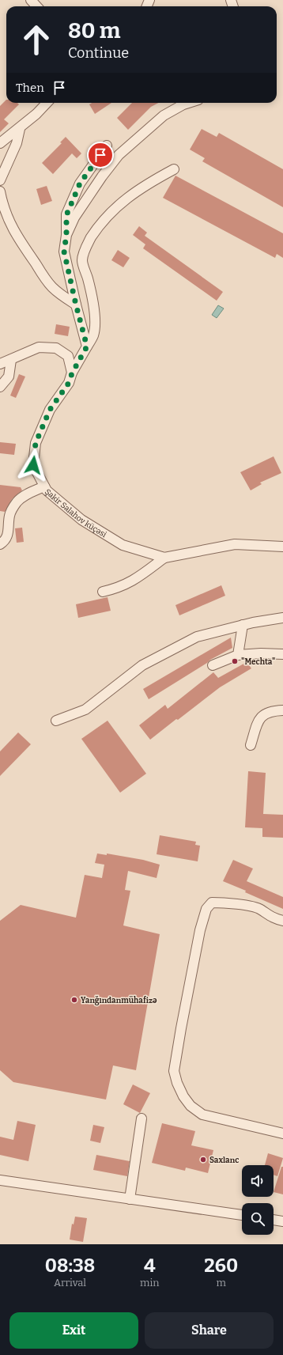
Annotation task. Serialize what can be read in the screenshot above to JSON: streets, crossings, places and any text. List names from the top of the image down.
{
  "streets": {
    "street": ["Şakir Salahov küçəsi"]
  },
  "places": ["\"Mechta\"", "Yanğındanmühafizə", "Saxlanc"],
  "page": {
    "turn": ["80 m", "Continue"],
    "then": "Then",
    "eta": [
      "08:38",
      "Arrival",
      "4",
      "min",
      "260",
      "m"
    ],
    "buttons": ["Exit", "Share"]
  }
}
